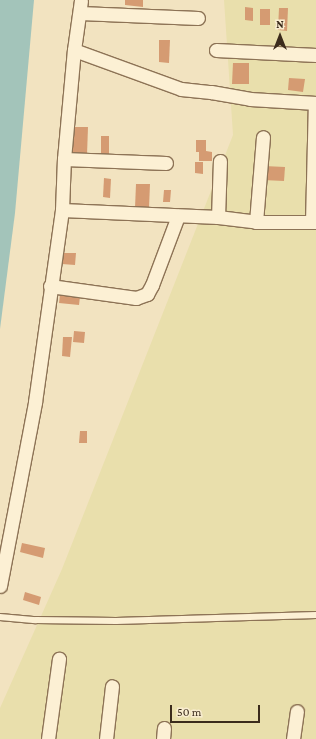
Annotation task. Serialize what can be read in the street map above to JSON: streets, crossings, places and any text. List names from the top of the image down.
{
  "scale_bar": "50 m",
  "north": "top"
}
